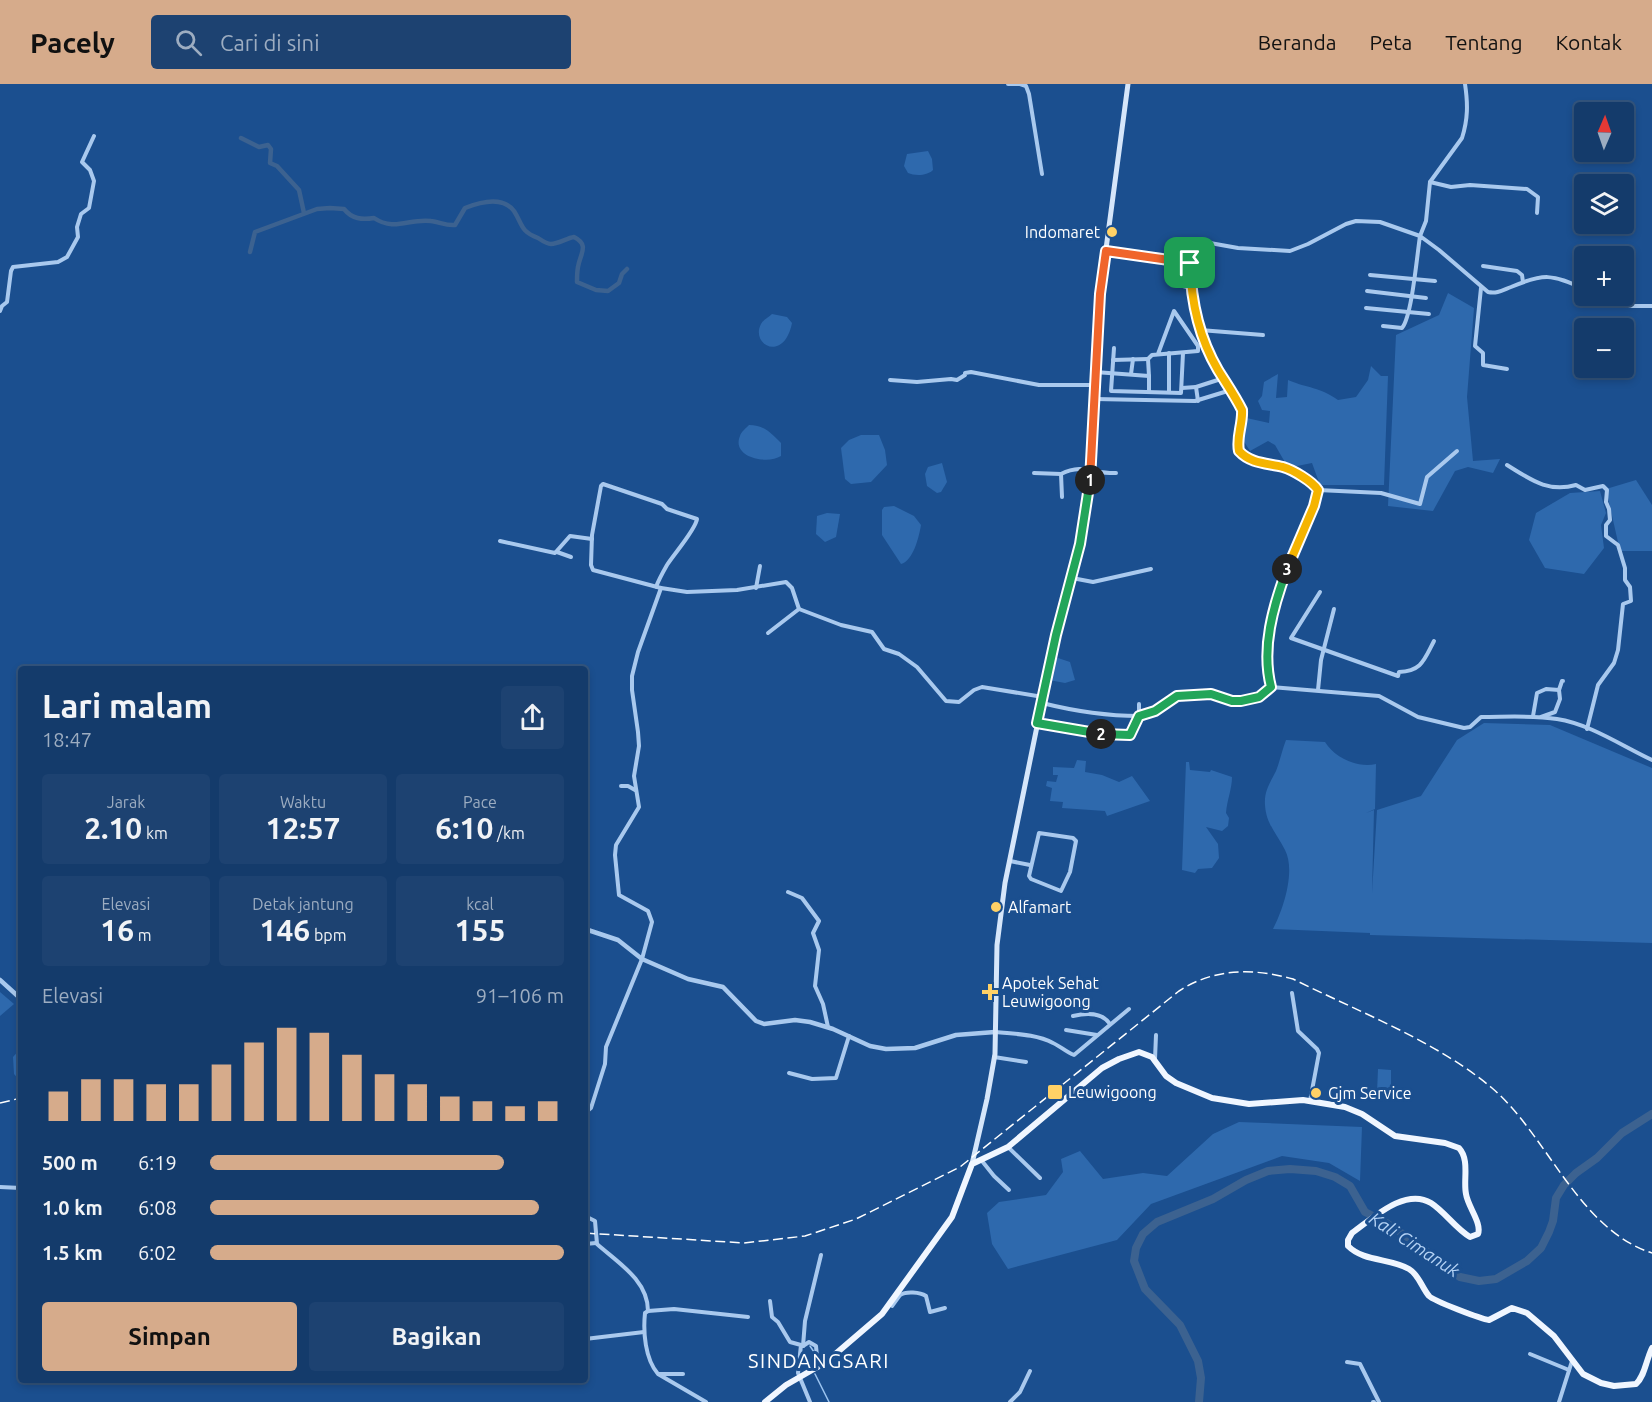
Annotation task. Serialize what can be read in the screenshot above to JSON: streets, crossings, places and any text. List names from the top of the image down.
{
  "districts": ["SINDANGSARI"],
  "water": ["Kali Cimanuk"],
  "places": {
    "other": ["Indomaret", "Alfamart", "Gjm Service"],
    "health": ["Apotek Sehat Leuwigoong"],
    "transit": ["Leuwigoong"]
  },
  "north": "top",
  "page": {
    "header": "Pacely",
    "search": "Cari di sini",
    "nav": [
      "Beranda",
      "Peta",
      "Tentang",
      "Kontak"
    ],
    "map_buttons": ["+", "−"],
    "pins": ["1", "3", "2"],
    "heading": ["Lari malam", "18:47"],
    "stats": [
      ["Jarak", "2.10 km"],
      ["Waktu", "12:57"],
      ["Pace", "6:10 /km"],
      ["Elevasi", "16 m"],
      ["Detak jantung", "146 bpm"],
      ["kcal", "155"]
    ],
    "chart": ["Elevasi", "91–106 m"],
    "list": [
      {
        "name": "500 m",
        "note": "6:19"
      },
      {
        "name": "1.0 km",
        "note": "6:08"
      },
      {
        "name": "1.5 km",
        "note": "6:02"
      }
    ],
    "buttons": ["Simpan", "Bagikan"]
  }
}
